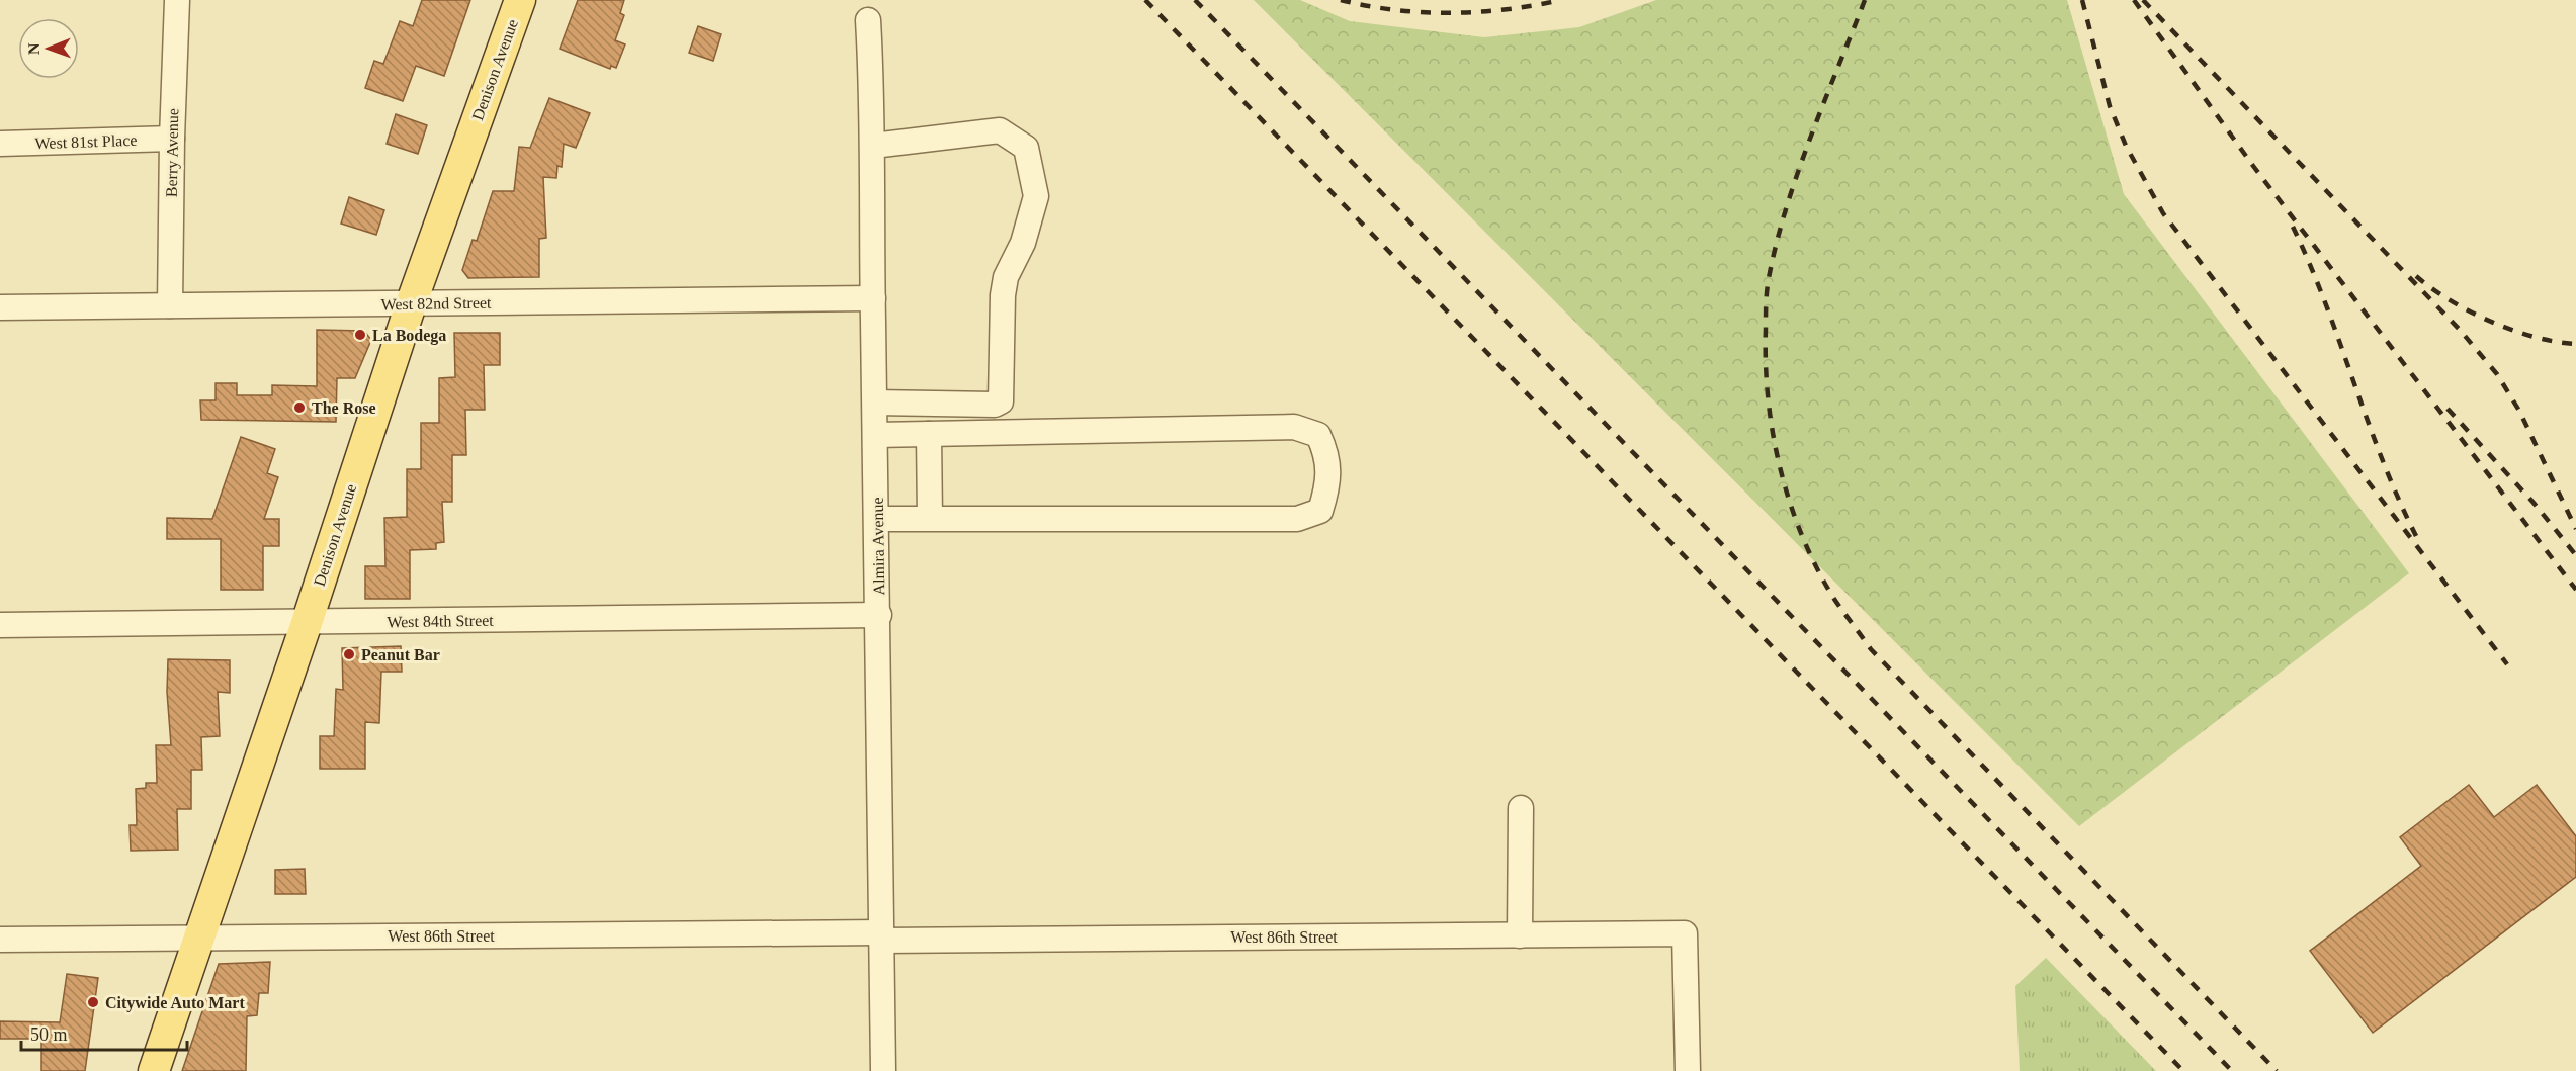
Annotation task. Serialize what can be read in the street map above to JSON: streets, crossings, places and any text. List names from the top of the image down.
{
  "streets": {
    "main road": ["Denison Avenue"],
    "street": [
      "West 81st Place",
      "Berry Avenue",
      "West 82nd Street",
      "Almira Avenue",
      "West 84th Street",
      "West 86th Street"
    ]
  },
  "crossings": [
    ["Denison Avenue", "West 82nd Street"],
    ["Denison Avenue", "West 84th Street"],
    ["Denison Avenue", "West 86th Street"],
    ["West 81st Place", "Berry Avenue"],
    ["Berry Avenue", "West 82nd Street"],
    ["West 82nd Street", "Almira Avenue"],
    ["Almira Avenue", "West 84th Street"],
    ["Almira Avenue", "West 86th Street"]
  ],
  "places": [
    "La Bodega",
    "The Rose",
    "Peanut Bar",
    "Citywide Auto Mart"
  ],
  "scale_bar": "50 m",
  "north": "left"
}
